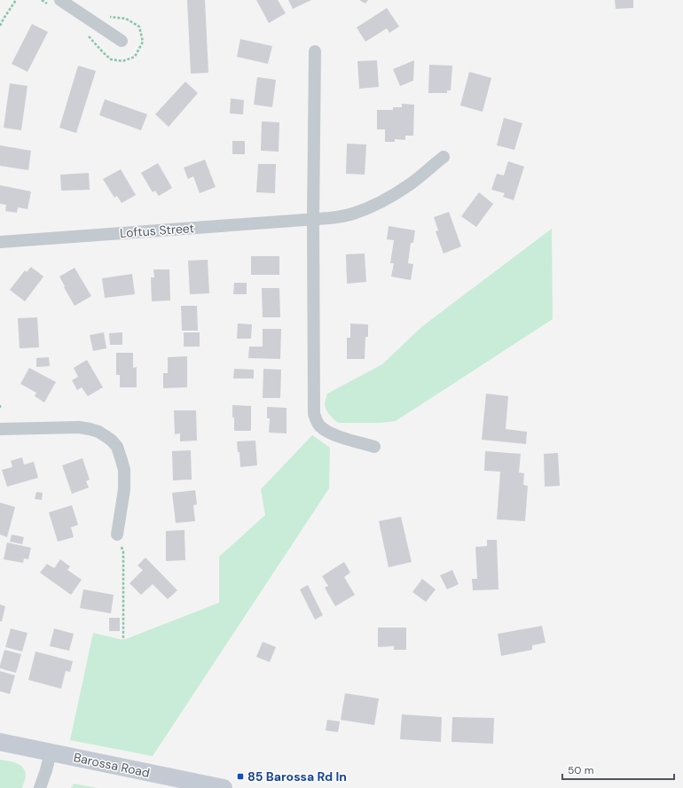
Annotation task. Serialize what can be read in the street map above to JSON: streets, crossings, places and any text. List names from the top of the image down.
{
  "streets": {
    "street": ["Loftus Street", "Barossa Road"]
  },
  "places": {
    "transit": ["85 Barossa Rd In"]
  },
  "scale_bar": "50 m"
}
